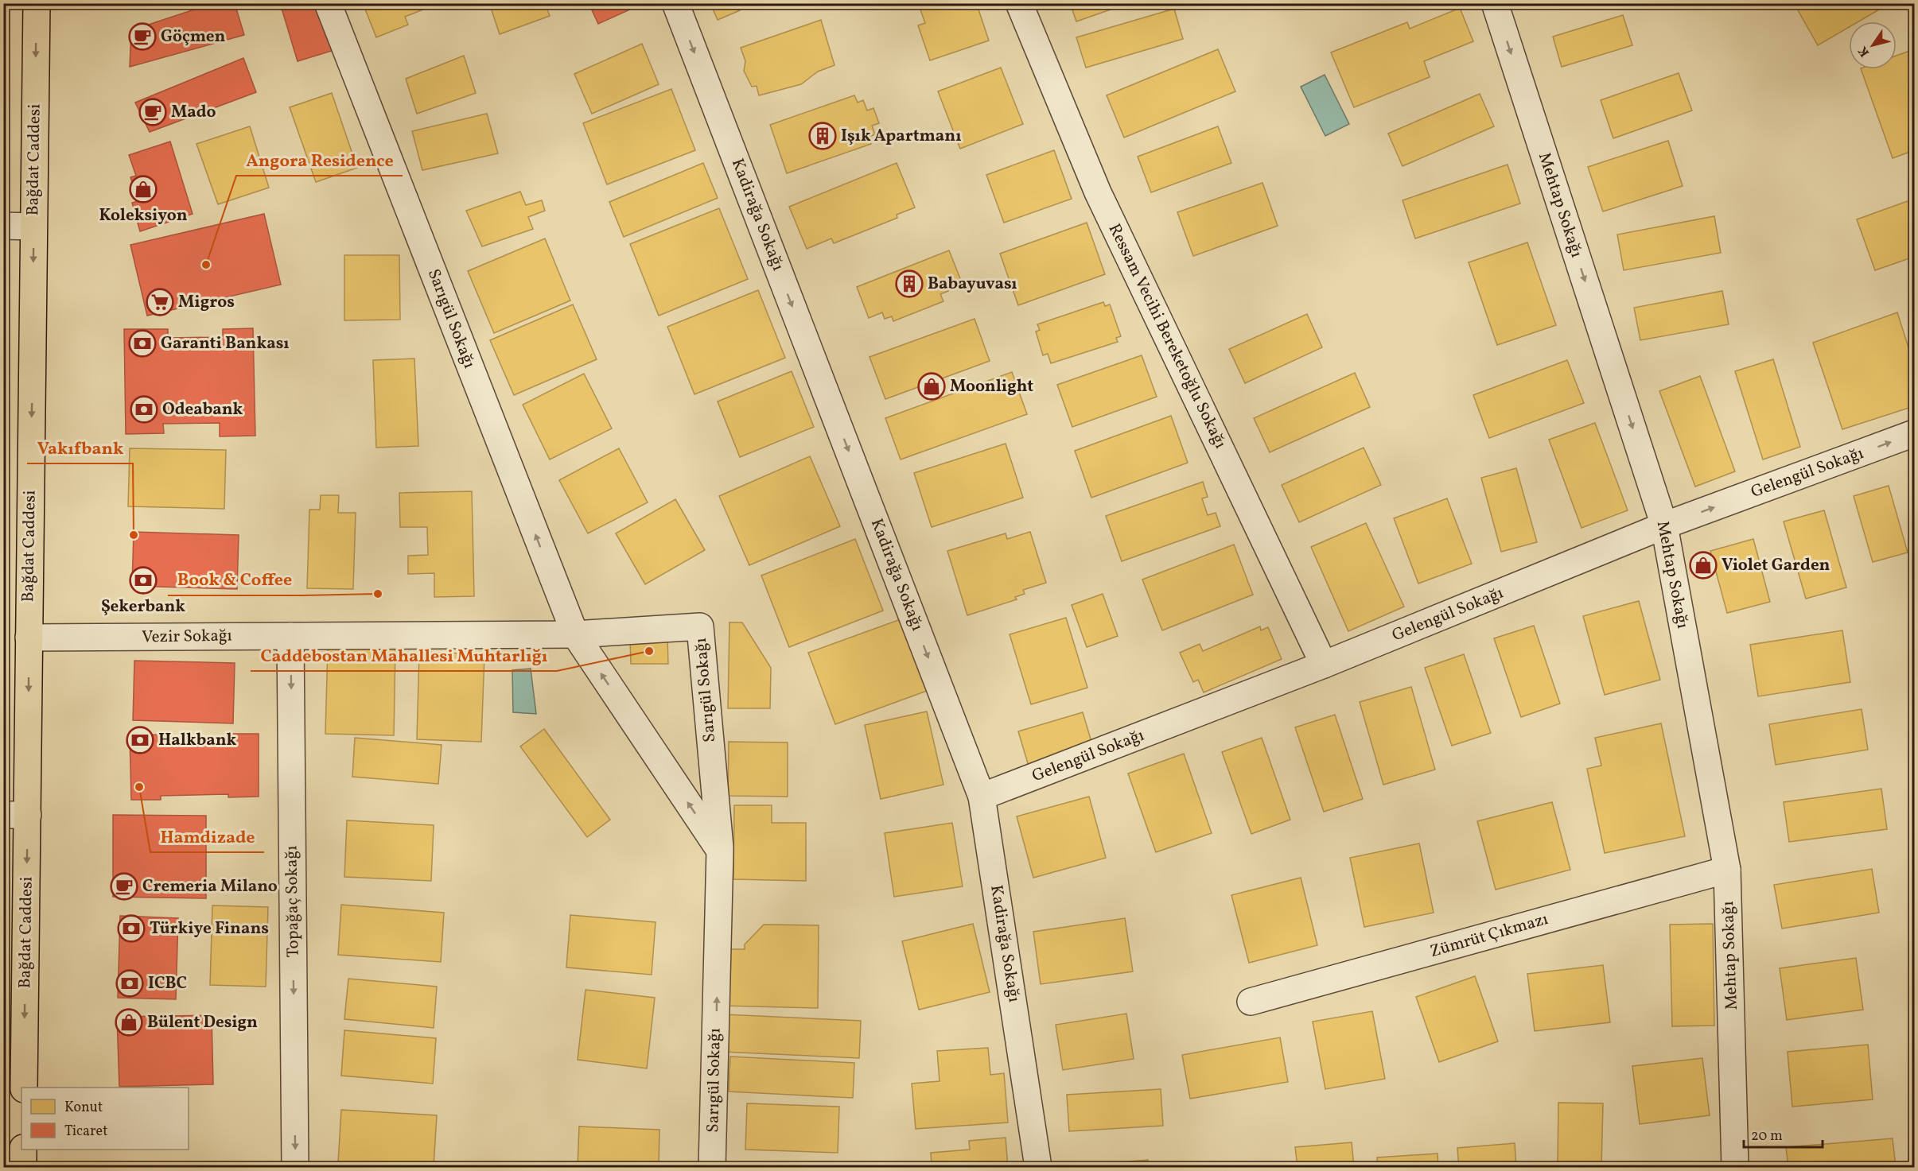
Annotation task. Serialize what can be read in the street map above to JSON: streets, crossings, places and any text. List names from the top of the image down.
{
  "streets": {
    "main road": ["Bağdat Caddesi"],
    "street": [
      "Mehtap Sokağı",
      "Kadirağa Sokağı",
      "Sarıgül Sokağı",
      "Ressam Vecihi Bereketoğlu Sokağı",
      "Gelengül Sokağı",
      "Vezir Sokağı",
      "Topağaç Sokağı",
      "Zümrüt Çıkmazı"
    ]
  },
  "crossings": [
    ["Bağdat Caddesi", "Vezir Sokağı"],
    ["Mehtap Sokağı", "Gelengül Sokağı"],
    ["Mehtap Sokağı", "Zümrüt Çıkmazı"],
    ["Kadirağa Sokağı", "Gelengül Sokağı"],
    ["Sarıgül Sokağı", "Vezir Sokağı"],
    ["Ressam Vecihi Bereketoğlu Sokağı", "Gelengül Sokağı"],
    ["Vezir Sokağı", "Topağaç Sokağı"]
  ],
  "one_way": [
    "Bağdat Caddesi",
    "Mehtap Sokağı",
    "Kadirağa Sokağı",
    "Sarıgül Sokağı",
    "Topağaç Sokağı"
  ],
  "places": {
    "cafe": ["Göçmen", "Mado", "Cremeria Milano"],
    "building": ["Işık Apartmanı", "Babayuvası"],
    "shop": [
      "Koleksiyon",
      "Moonlight",
      "Violet Garden",
      "Bülent Design"
    ],
    "other": [
      "Angora Residence",
      "Vakıfbank",
      "Book & Coffee",
      "Caddebostan Mahallesi Muhtarlığı",
      "Hamdizade"
    ],
    "supermarket": ["Migros"],
    "bank": [
      "Garanti Bankası",
      "Odeabank",
      "Şekerbank",
      "Halkbank",
      "Türkiye Finans",
      "ICBC"
    ]
  },
  "legend": ["Konut", "Ticaret"],
  "scale_bar": "20 m",
  "north": "bottom left"
}
